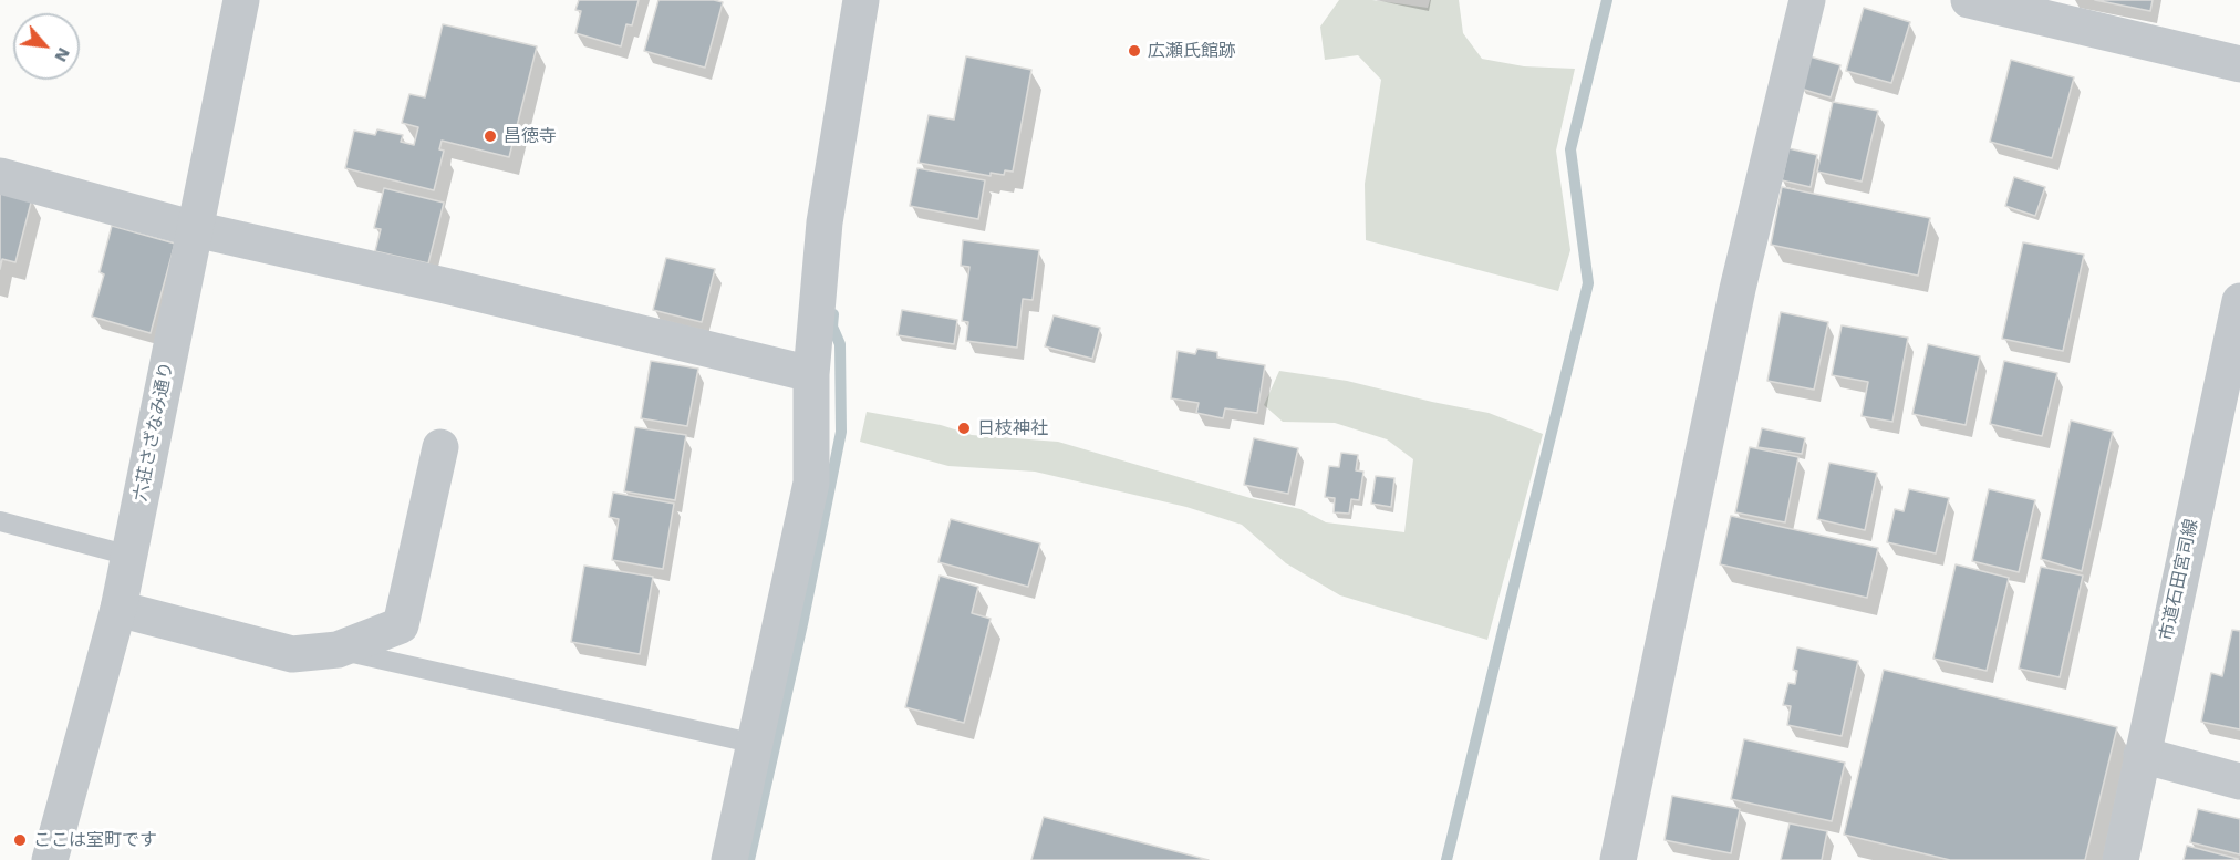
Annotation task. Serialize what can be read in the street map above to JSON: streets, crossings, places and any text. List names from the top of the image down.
{
  "streets": {
    "street": ["六荘さざなみ通り", "市道石田宮司線"]
  },
  "places": [
    "広瀬氏館跡",
    "昌徳寺",
    "日枝神社",
    "ここは室町です"
  ],
  "north": "bottom right"
}
